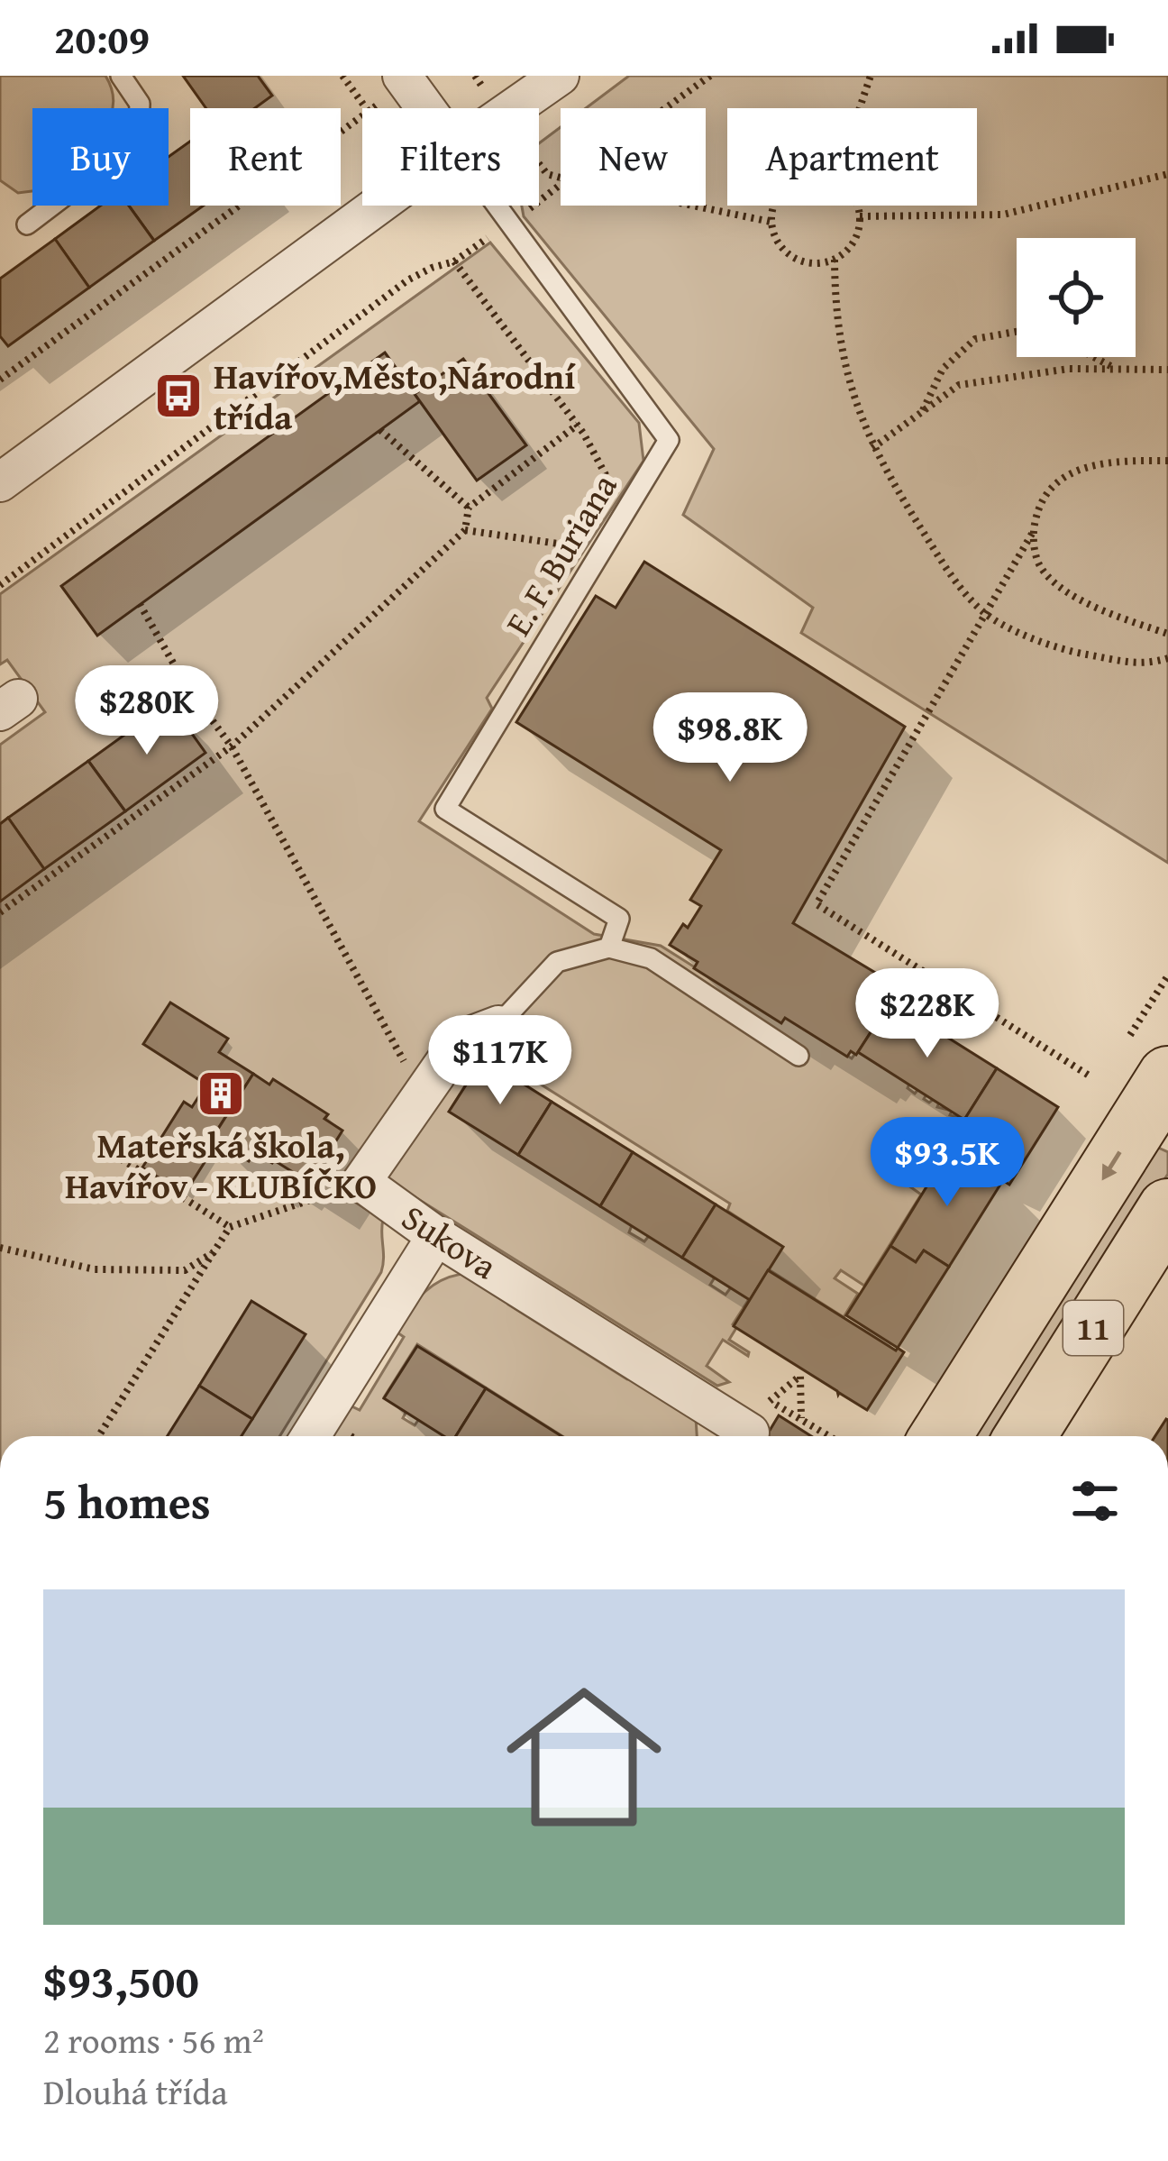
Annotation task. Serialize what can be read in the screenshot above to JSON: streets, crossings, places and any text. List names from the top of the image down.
{
  "streets": {
    "main road": ["11"],
    "street": ["Sukova"],
    "lane": ["E. F. Buriana"]
  },
  "places": {
    "bus stop": ["Havířov,Město,Národní třída"],
    "building": ["Mateřská škola, Havířov - KLUBÍČKO"]
  },
  "page": {
    "status": "20:09",
    "chip": [
      "Buy",
      "Rent",
      "Filters",
      "New",
      "Apartment"
    ],
    "price": [
      "$280K",
      "$98.8K",
      "$228K",
      "$117K",
      "$93.5K"
    ],
    "heading": "5 homes",
    "list": [
      {
        "name": "$93,500",
        "note": "2 rooms · 56 m² · Dlouhá třída"
      }
    ]
  }
}
